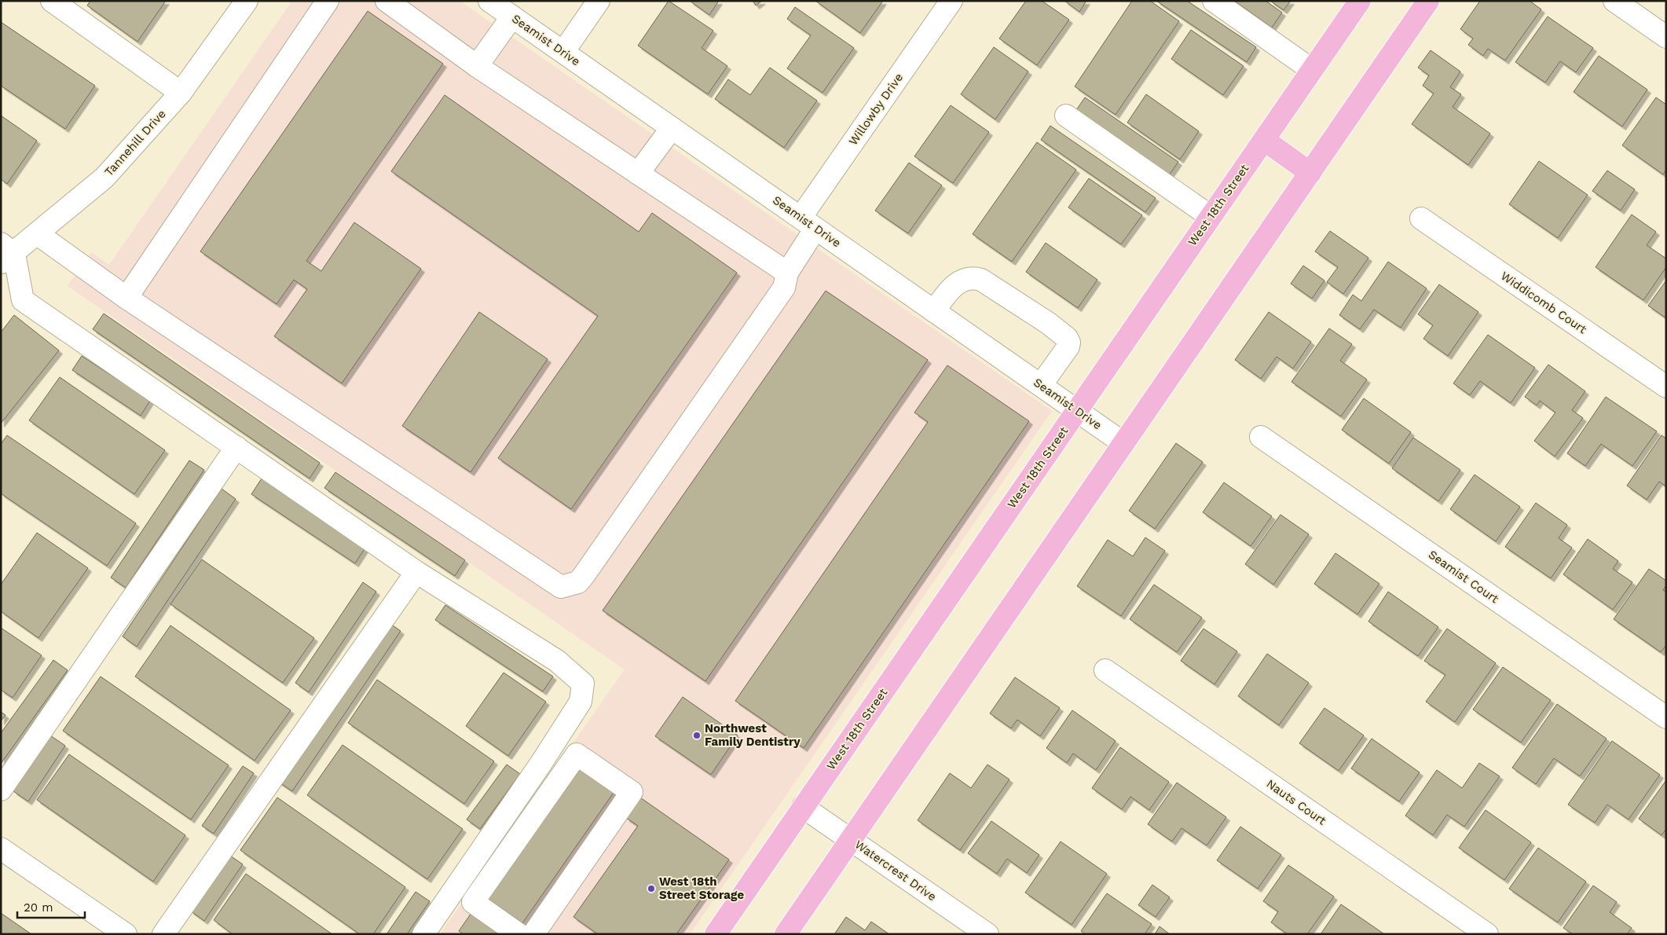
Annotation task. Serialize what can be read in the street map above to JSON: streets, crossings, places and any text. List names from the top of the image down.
{
  "streets": {
    "main road": ["West 18th Street"],
    "street": [
      "Seamist Drive",
      "Willowby Drive",
      "Tannehill Drive",
      "Widdicomb Court",
      "Seamist Court",
      "Nauts Court",
      "Watercrest Drive"
    ]
  },
  "crossings": [
    ["Seamist Drive", "Willowby Drive"],
    ["Seamist Drive", "West 18th Street"],
    ["Willowby Drive", "Tannehill Drive"],
    ["West 18th Street", "Watercrest Drive"]
  ],
  "places": ["Northwest Family Dentistry", "West 18th Street Storage"],
  "scale_bar": "20 m"
}
